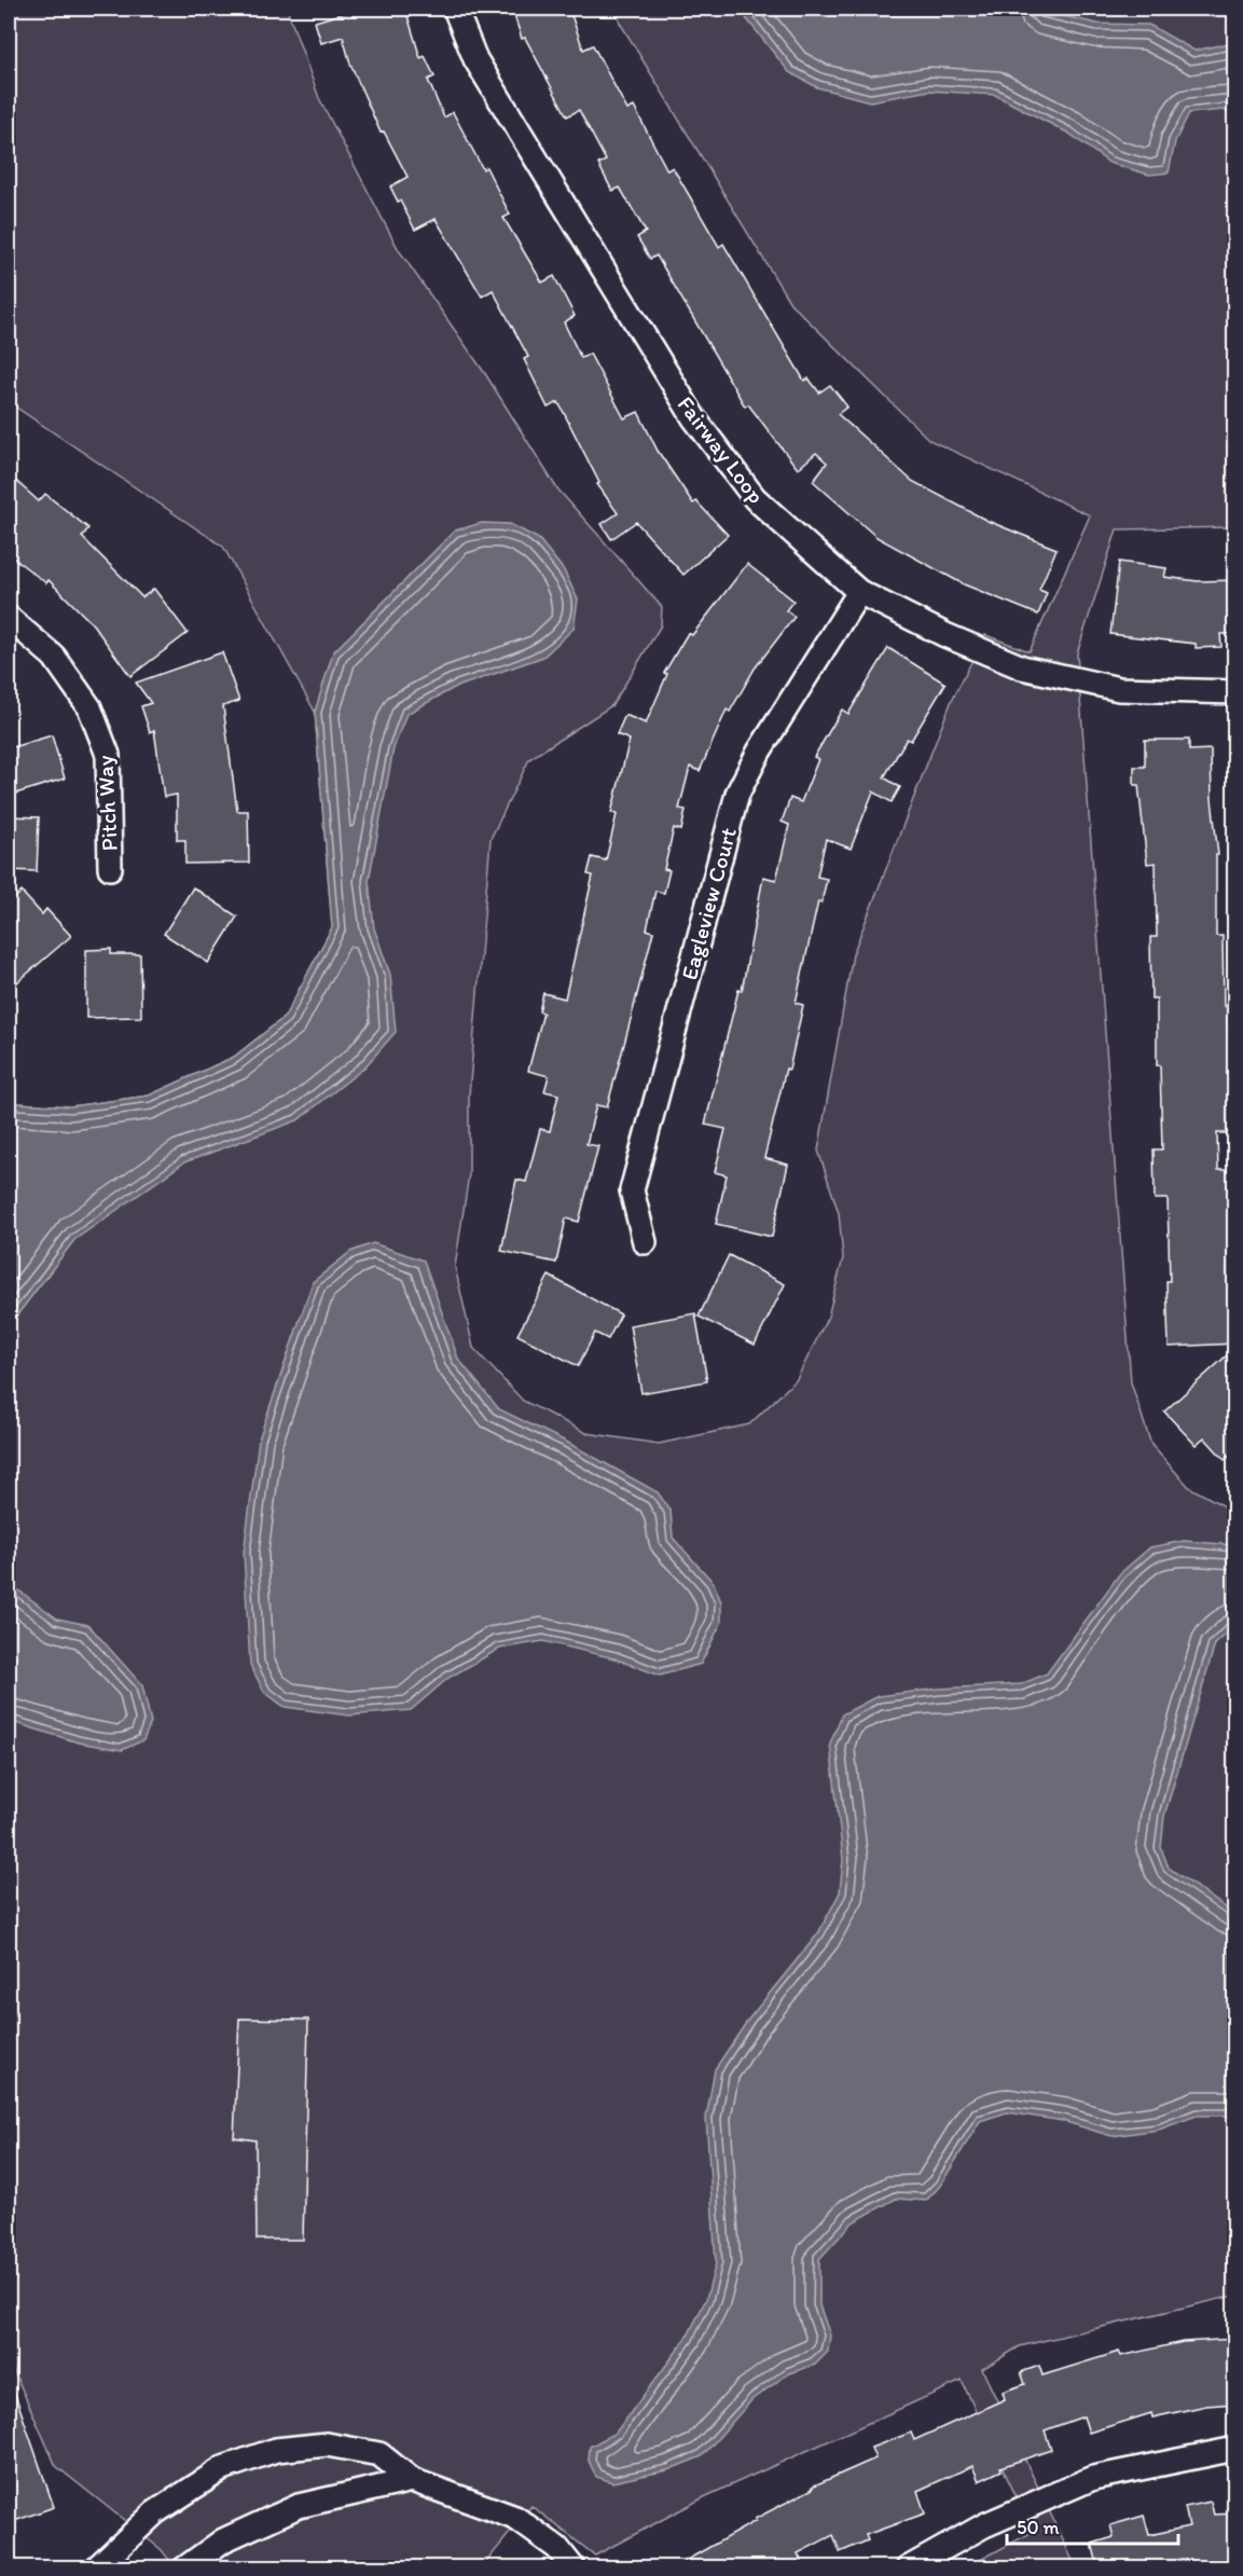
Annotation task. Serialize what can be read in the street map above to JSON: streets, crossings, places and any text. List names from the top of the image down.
{
  "streets": {
    "street": ["Fairway Loop", "Pitch Way", "Eagleview Court"]
  },
  "crossings": [
    ["Fairway Loop", "Eagleview Court"]
  ],
  "scale_bar": "50 m"
}
